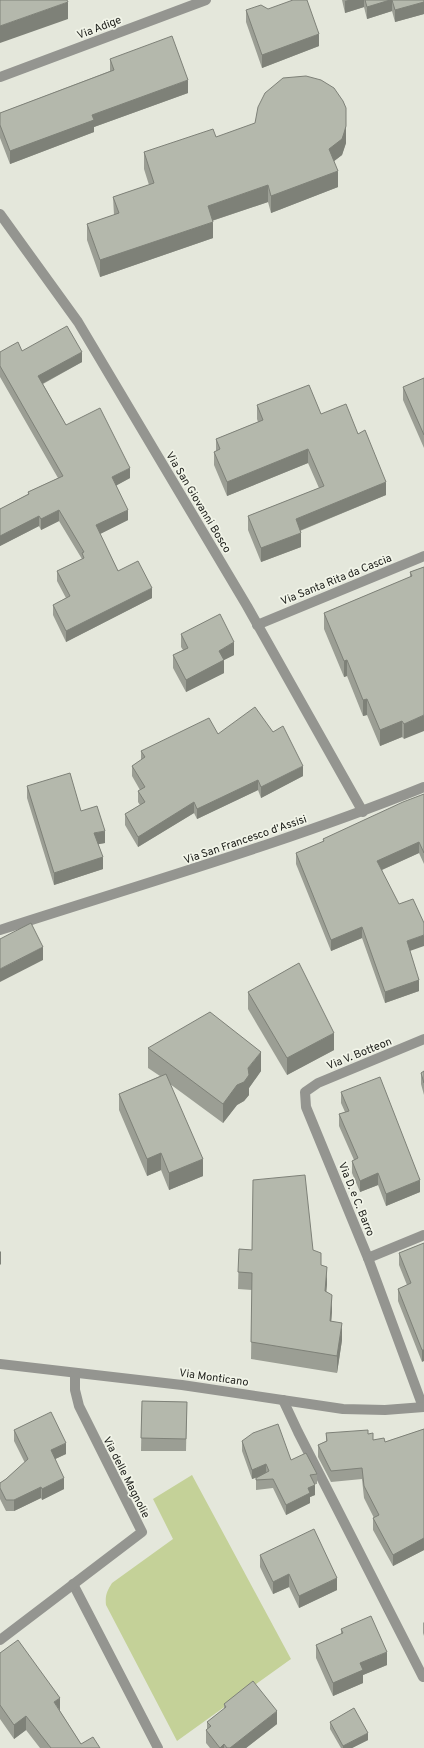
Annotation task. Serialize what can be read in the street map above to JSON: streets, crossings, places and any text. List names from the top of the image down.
{
  "streets": {
    "street": [
      "Via Adige",
      "Via San Giovanni Bosco",
      "Via Santa Rita da Cascia",
      "Via San Francesco d'Assisi",
      "Via V. Botteon",
      "Via D. e C. Barro",
      "Via Monticano",
      "Via delle Magnolie"
    ]
  },
  "crossings": [
    ["Via San Giovanni Bosco", "Via Santa Rita da Cascia"],
    ["Via San Giovanni Bosco", "Via San Francesco d'Assisi"],
    ["Via V. Botteon", "Via D. e C. Barro"],
    ["Via Monticano", "Via delle Magnolie"]
  ]
}
